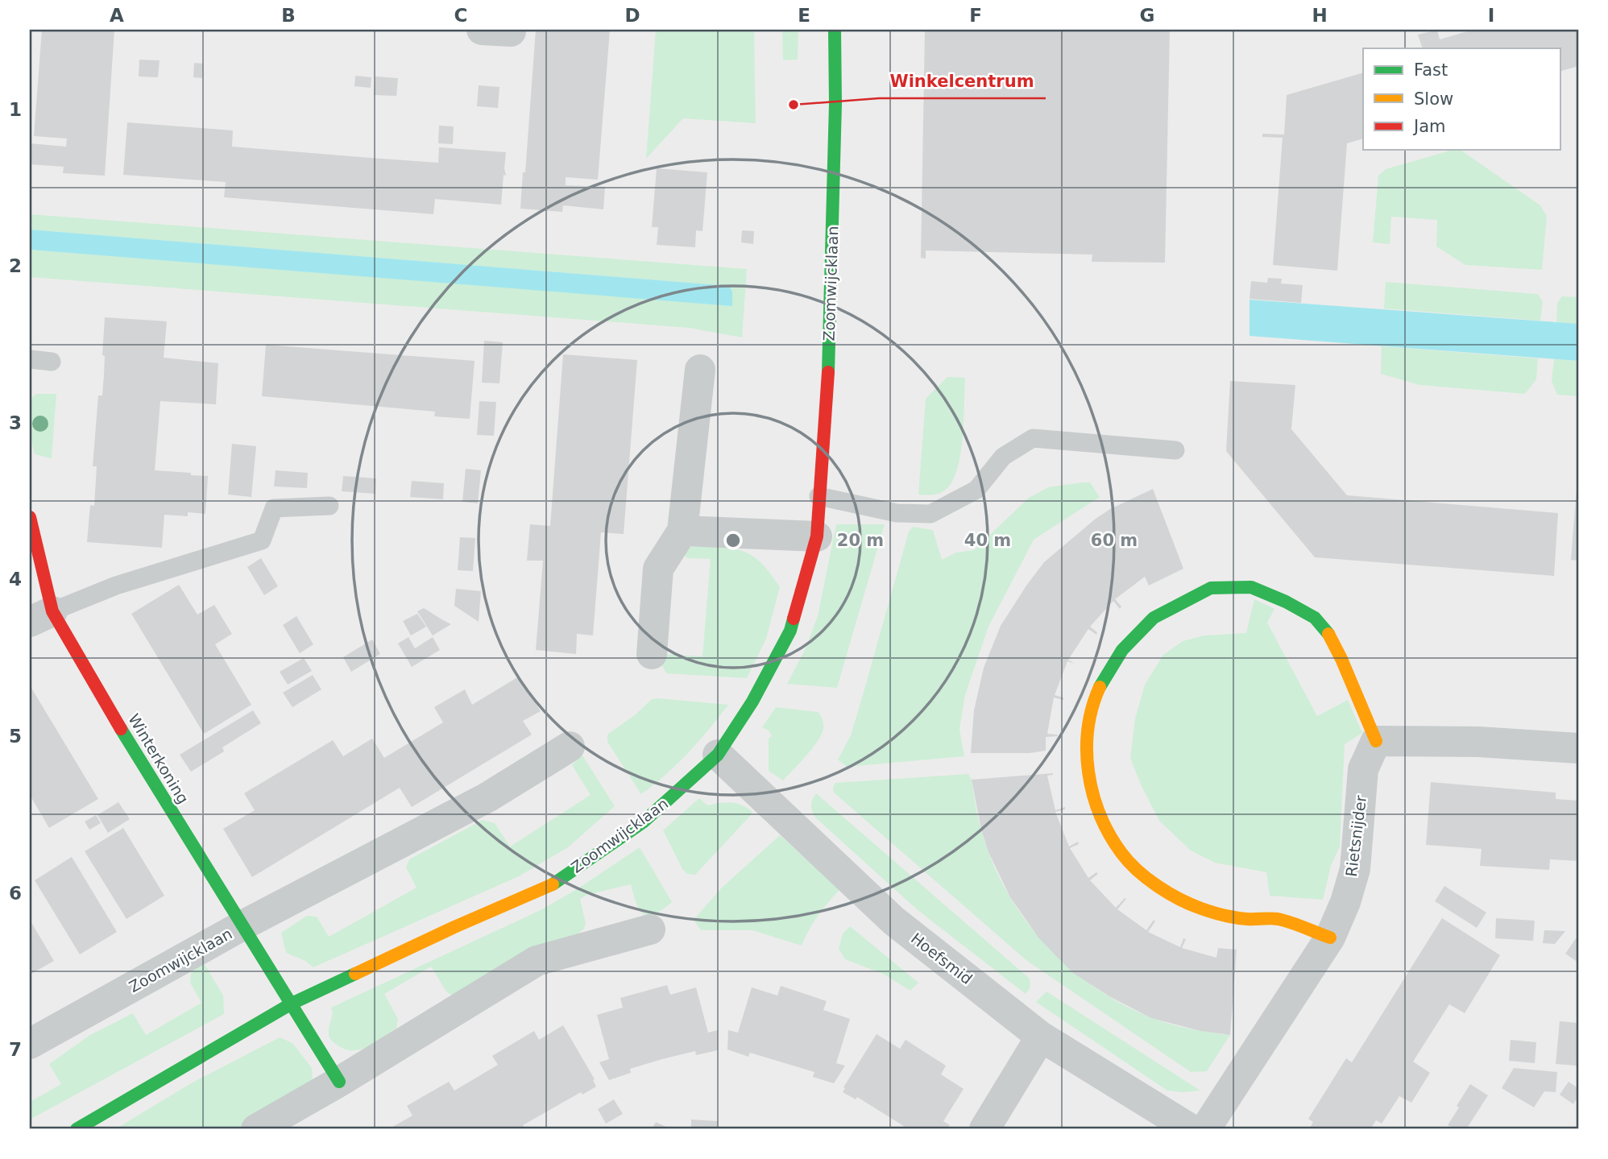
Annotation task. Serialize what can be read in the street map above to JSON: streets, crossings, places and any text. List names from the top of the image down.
{
  "streets": {
    "street": [
      "Zoomwijcklaan",
      "Winterkoning",
      "Rietsnijder",
      "Hoefsmid"
    ]
  },
  "crossings": [
    ["Zoomwijcklaan", "Winterkoning"],
    ["Zoomwijcklaan", "Hoefsmid"]
  ],
  "places": ["Winkelcentrum"],
  "legend": ["Fast", "Slow", "Jam"],
  "grid": {
    "columns": [
      "A",
      "B",
      "C",
      "D",
      "E",
      "F",
      "G",
      "H",
      "I"
    ],
    "rows": [
      "1",
      "2",
      "3",
      "4",
      "5",
      "6",
      "7"
    ]
  },
  "rings": ["20 m", "40 m", "60 m"]
}
